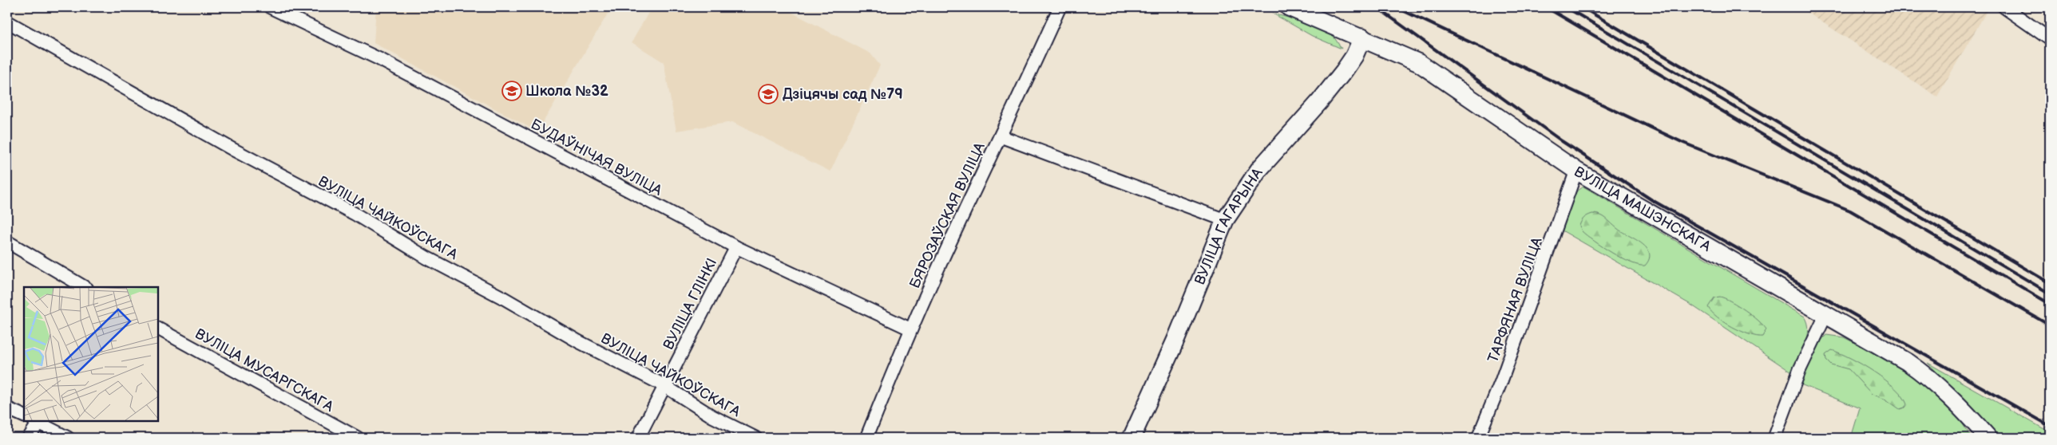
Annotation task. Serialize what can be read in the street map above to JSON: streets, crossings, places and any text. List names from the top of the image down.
{
  "streets": {
    "main road": ["ВУЛІЦА МАШЭНСКАГА", "ВУЛІЦА ГАГАРЫНА"],
    "street": [
      "БУДАЎНІЧАЯ ВУЛІЦА",
      "БЯРОЗАЎСКАЯ ВУЛІЦА",
      "ВУЛІЦА ЧАЙКОЎСКАГА",
      "ТАРФЯНАЯ ВУЛІЦА",
      "ВУЛІЦА ГЛІНКІ",
      "ВУЛІЦА МУСАРГСКАГА"
    ]
  },
  "crossings": [
    ["БУДАЎНІЧАЯ ВУЛІЦА", "БЯРОЗАЎСКАЯ ВУЛІЦА"],
    ["БУДАЎНІЧАЯ ВУЛІЦА", "ВУЛІЦА ГЛІНКІ"],
    ["ВУЛІЦА МАШЭНСКАГА", "ВУЛІЦА ГАГАРЫНА"],
    ["ВУЛІЦА МАШЭНСКАГА", "ТАРФЯНАЯ ВУЛІЦА"],
    ["ВУЛІЦА ЧАЙКОЎСКАГА", "ВУЛІЦА ГЛІНКІ"]
  ],
  "places": {
    "school or university": ["Школа №32", "Дзіцячы сад №79"]
  }
}
